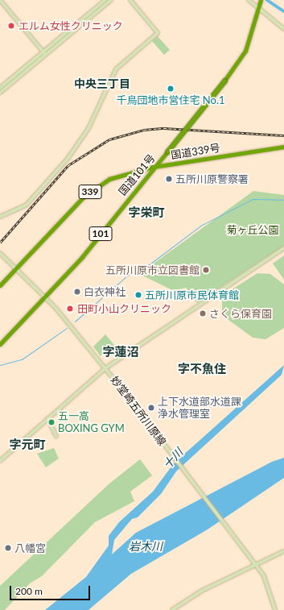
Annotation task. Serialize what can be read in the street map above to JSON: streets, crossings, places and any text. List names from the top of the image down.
{
  "streets": {
    "highway": [
      "国道339号",
      "国道101号",
      "339",
      "101"
    ],
    "street": ["妙堂崎五所川原線"]
  },
  "crossings": [
    ["国道339号", "国道101号"],
    ["国道339号", "妙堂崎五所川原線"],
    ["国道101号", "妙堂崎五所川原線"]
  ],
  "districts": [
    "中央三丁目",
    "字栄町",
    "字蓮沼",
    "字不魚住",
    "字元町"
  ],
  "water": ["十川", "岩木川"],
  "parks": ["菊ヶ丘公園"],
  "places": [
    "エルム女性クリニック",
    "千鳥団地市営住宅 No.1",
    "五所川原警察署",
    "五所川原市立図書館",
    "白衣神社",
    "五所川原市民体育館",
    "田町小山クリニック",
    "さくら保育園",
    "上下水道部水道課 浄水管理室",
    "五一高 BOXING GYM",
    "八幡宮"
  ],
  "scale_bar": "200 m"
}
